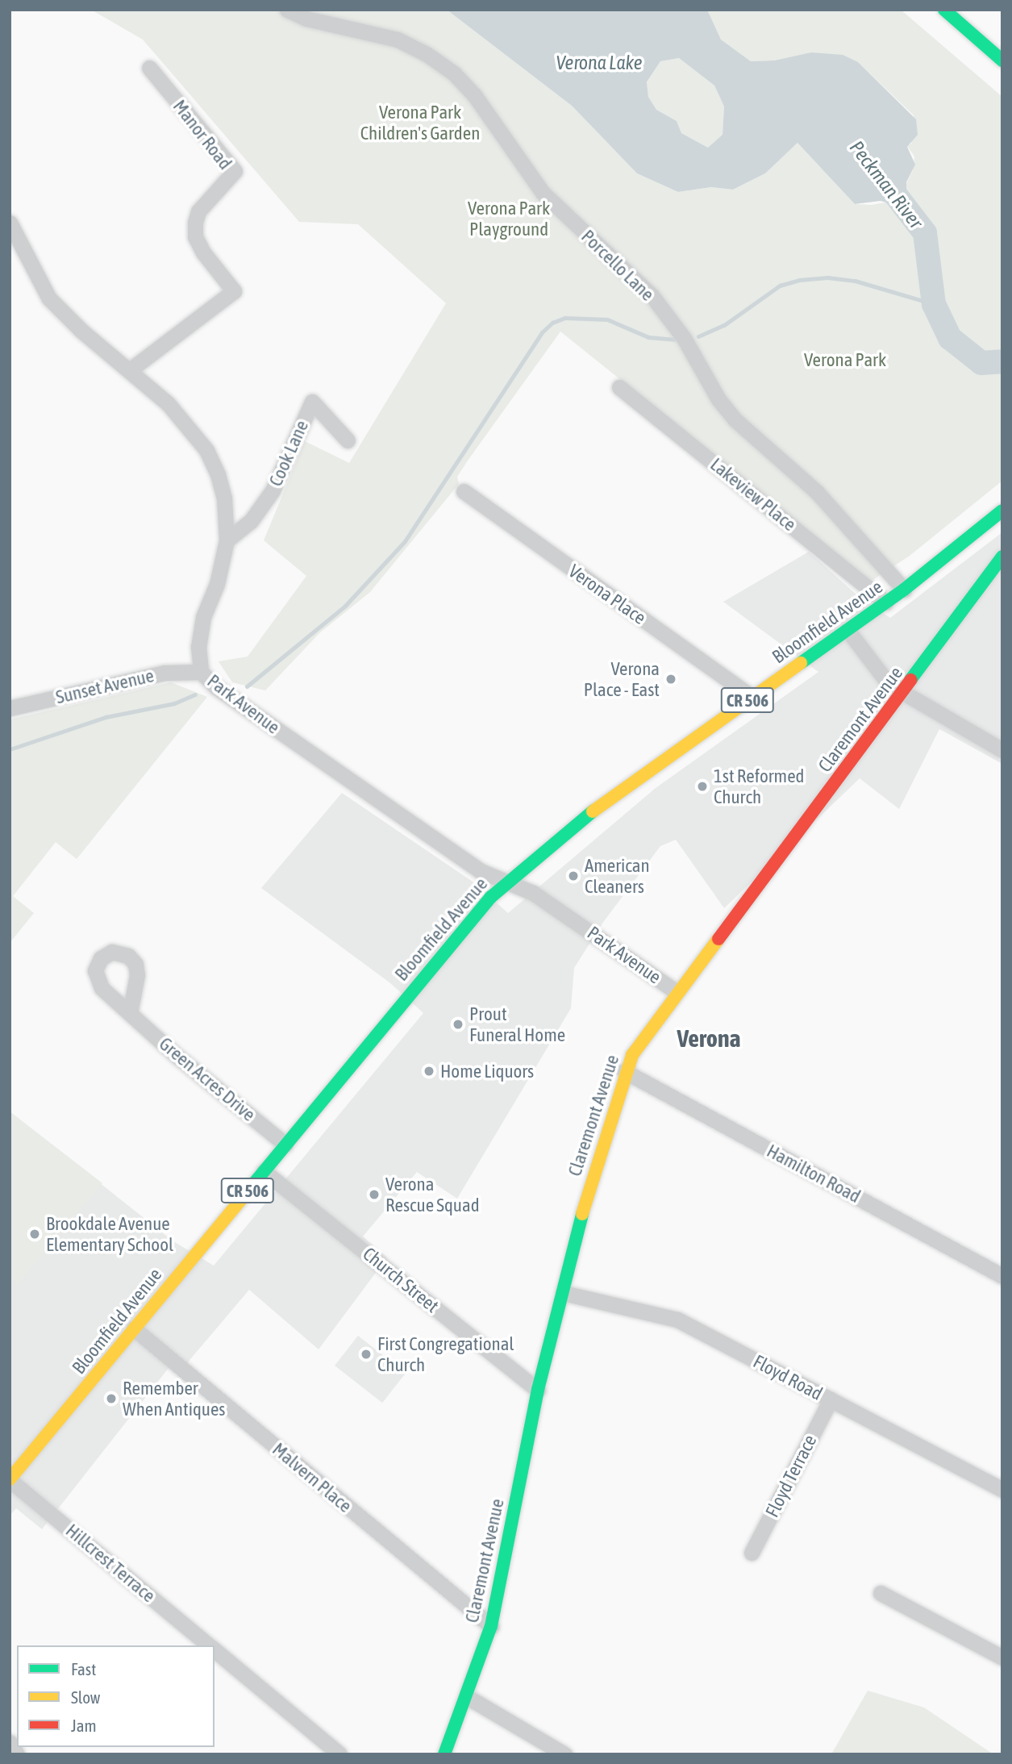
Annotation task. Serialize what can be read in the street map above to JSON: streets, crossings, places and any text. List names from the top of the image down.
{
  "streets": {
    "main road": ["Bloomfield Avenue", "CR 506", "Claremont Avenue"],
    "street": [
      "Manor Road",
      "Porcello Lane",
      "Cook Lane",
      "Lakeview Place",
      "Verona Place",
      "Sunset Avenue",
      "Park Avenue",
      "Green Acres Drive",
      "Hamilton Road",
      "Church Street",
      "Floyd Road",
      "Floyd Terrace",
      "Malvern Place",
      "Hillcrest Terrace"
    ]
  },
  "crossings": [
    ["Manor Road", "Park Avenue"],
    ["Porcello Lane", "Bloomfield Avenue"],
    ["Cook Lane", "Park Avenue"],
    ["Lakeview Place", "Bloomfield Avenue"],
    ["Verona Place", "Bloomfield Avenue"],
    ["Bloomfield Avenue", "Park Avenue"],
    ["Bloomfield Avenue", "Green Acres Drive"],
    ["Bloomfield Avenue", "Church Street"],
    ["Bloomfield Avenue", "Malvern Place"],
    ["Bloomfield Avenue", "Hillcrest Terrace"],
    ["Sunset Avenue", "Park Avenue"],
    ["Park Avenue", "Claremont Avenue"],
    ["Claremont Avenue", "Hamilton Road"],
    ["Claremont Avenue", "Church Street"],
    ["Claremont Avenue", "Floyd Road"],
    ["Claremont Avenue", "Malvern Place"],
    ["Floyd Road", "Floyd Terrace"]
  ],
  "districts": ["Verona"],
  "water": ["Verona Lake", "Peckman River"],
  "parks": ["Verona Park Children's Garden", "Verona Park Playground", "Verona Park"],
  "places": [
    "Verona Place - East",
    "1st Reformed Church",
    "American Cleaners",
    "Prout Funeral Home",
    "Home Liquors",
    "Verona Rescue Squad",
    "Brookdale Avenue Elementary School",
    "First Congregational Church",
    "Remember When Antiques"
  ],
  "legend": ["Fast", "Slow", "Jam"]
}
